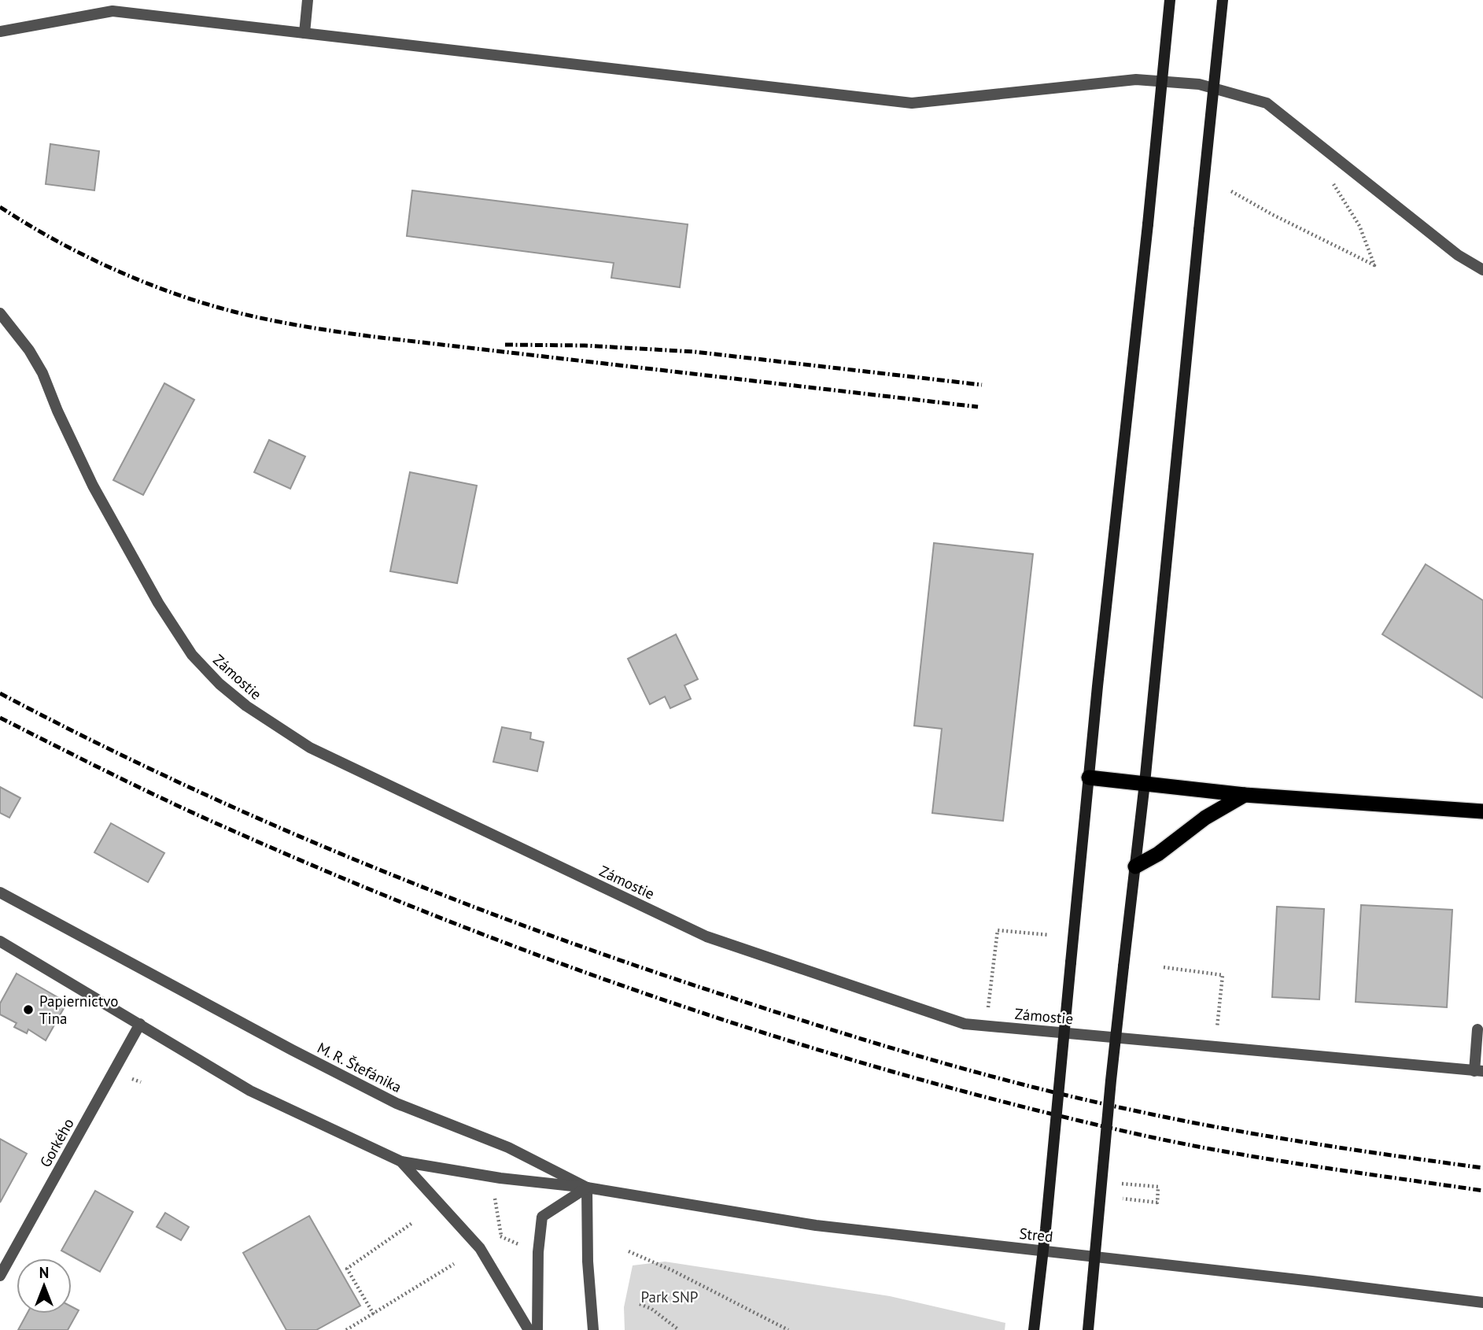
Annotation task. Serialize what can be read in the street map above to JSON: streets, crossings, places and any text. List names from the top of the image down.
{
  "streets": {
    "street": [
      "Zámostie",
      "M. R. Štefánika",
      "Gorkého",
      "Stred"
    ]
  },
  "crossings": [
    ["M. R. Štefánika", "Stred"]
  ],
  "parks": ["Park SNP"],
  "places": ["Papiernictvo Tina"],
  "north": "top"
}
